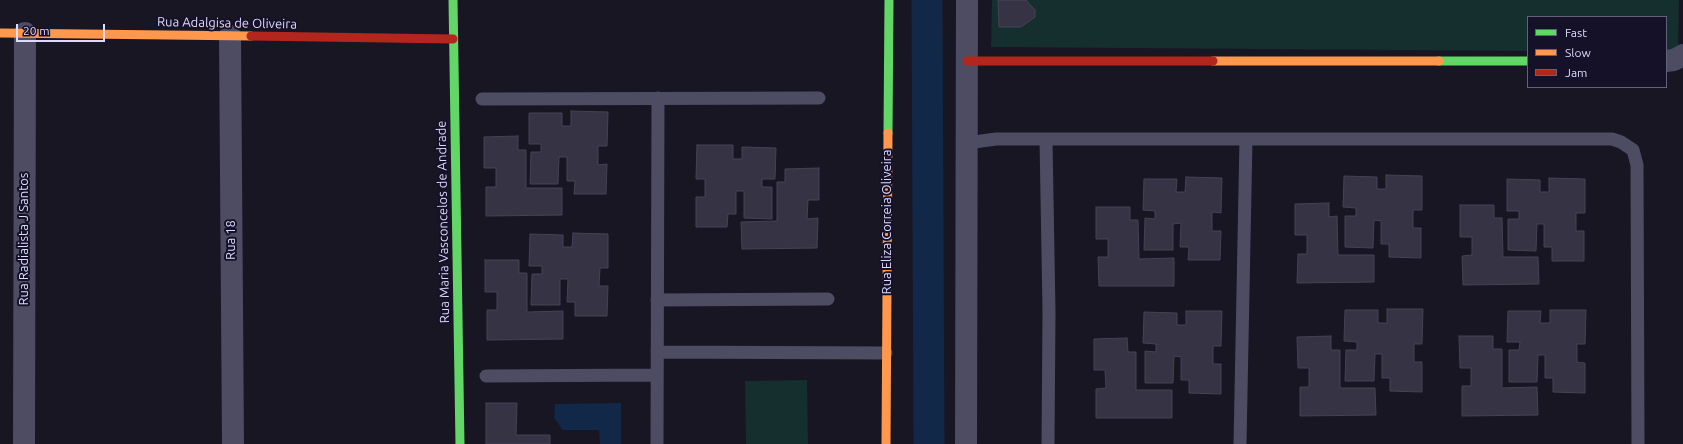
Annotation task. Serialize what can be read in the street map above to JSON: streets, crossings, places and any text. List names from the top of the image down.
{
  "streets": {
    "street": [
      "Rua Adalgisa de Oliveira",
      "Rua Maria Vasconcelos de Andrade",
      "Rua Eliza Correia Oliveira",
      "Rua Radialista J Santos",
      "Rua 18"
    ]
  },
  "crossings": [
    ["Rua Adalgisa de Oliveira", "Rua Maria Vasconcelos de Andrade"],
    ["Rua Adalgisa de Oliveira", "Rua Radialista J Santos"],
    ["Rua Adalgisa de Oliveira", "Rua 18"]
  ],
  "legend": ["Fast", "Slow", "Jam"],
  "scale_bar": "20 m"
}
